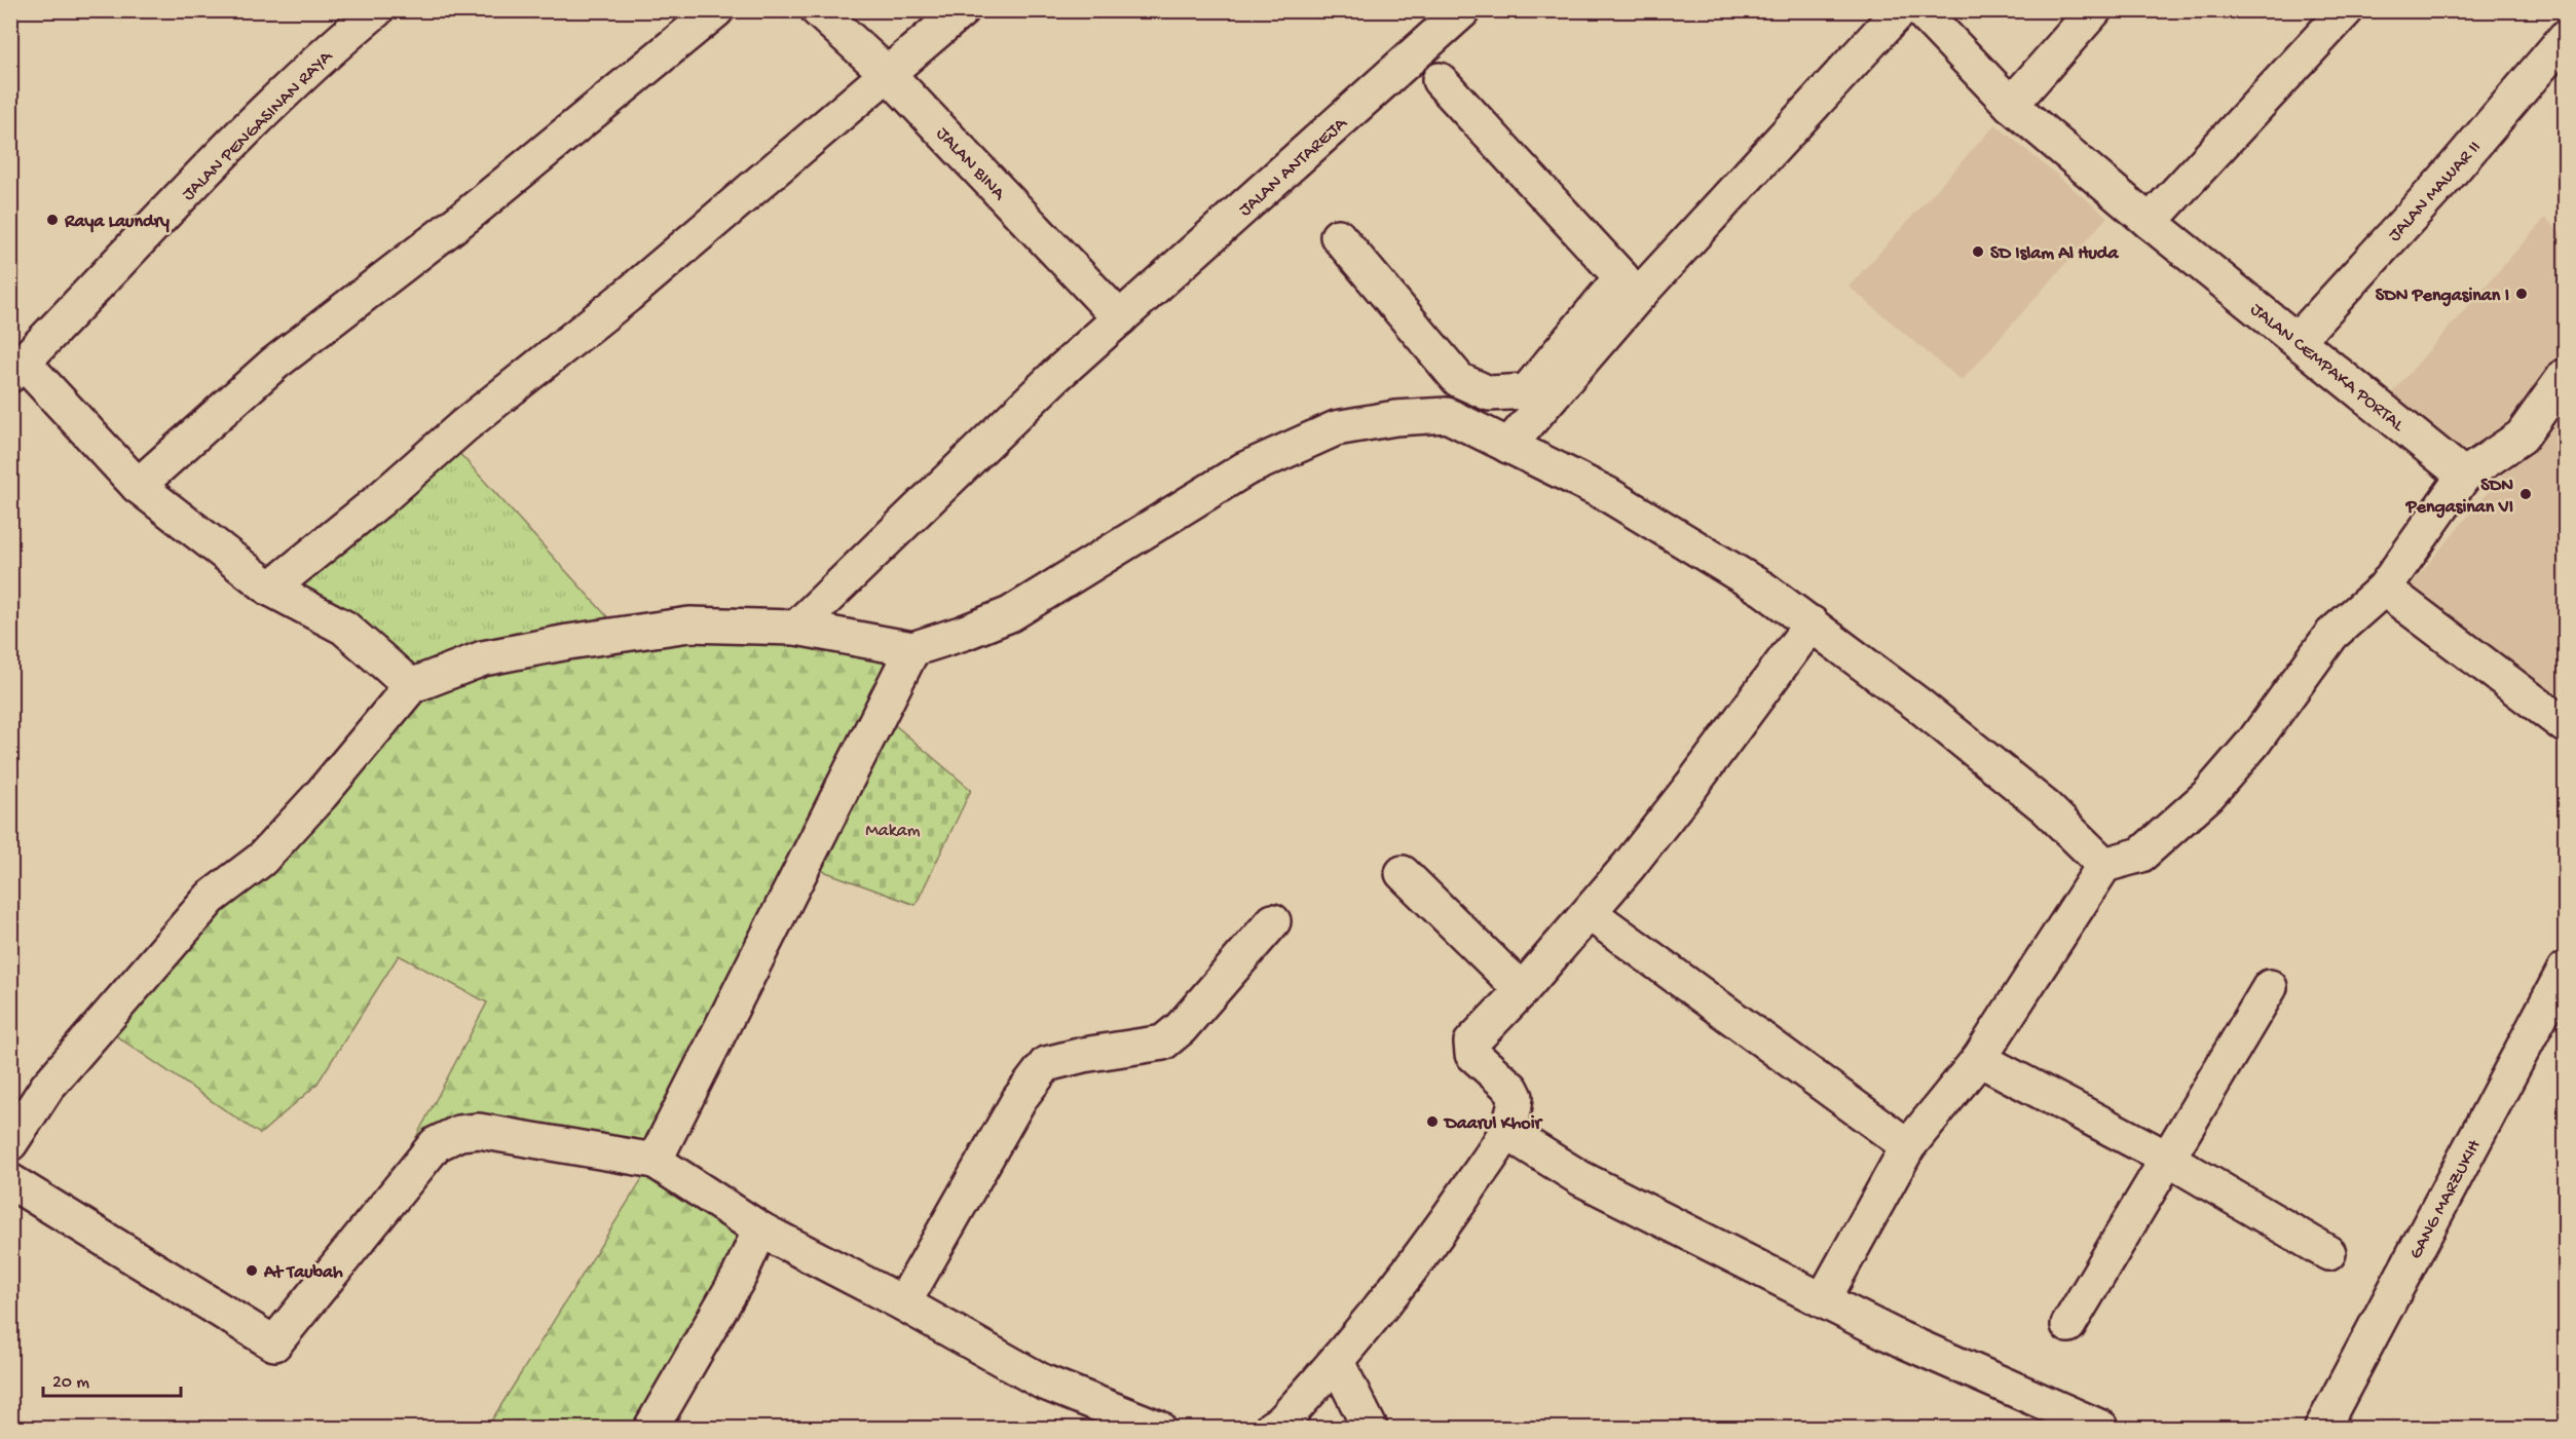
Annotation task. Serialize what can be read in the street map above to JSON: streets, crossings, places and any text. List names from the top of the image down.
{
  "streets": {
    "street": [
      "JALAN PENGASINAN RAYA",
      "JALAN BINA",
      "JALAN ANTAREJA",
      "JALAN MAWAR II",
      "JALAN CEMPAKA PORTAL",
      "GANG MARZUKIH"
    ]
  },
  "crossings": [
    ["JALAN BINA", "JALAN ANTAREJA"],
    ["JALAN MAWAR II", "JALAN CEMPAKA PORTAL"]
  ],
  "parks": ["Makam"],
  "places": [
    "Raya Laundry",
    "SD Islam Al Huda",
    "SDN Pengasinan I",
    "SDN Pengasinan VI",
    "Daarul Khoir",
    "At Taubah"
  ],
  "scale_bar": "20 m"
}
